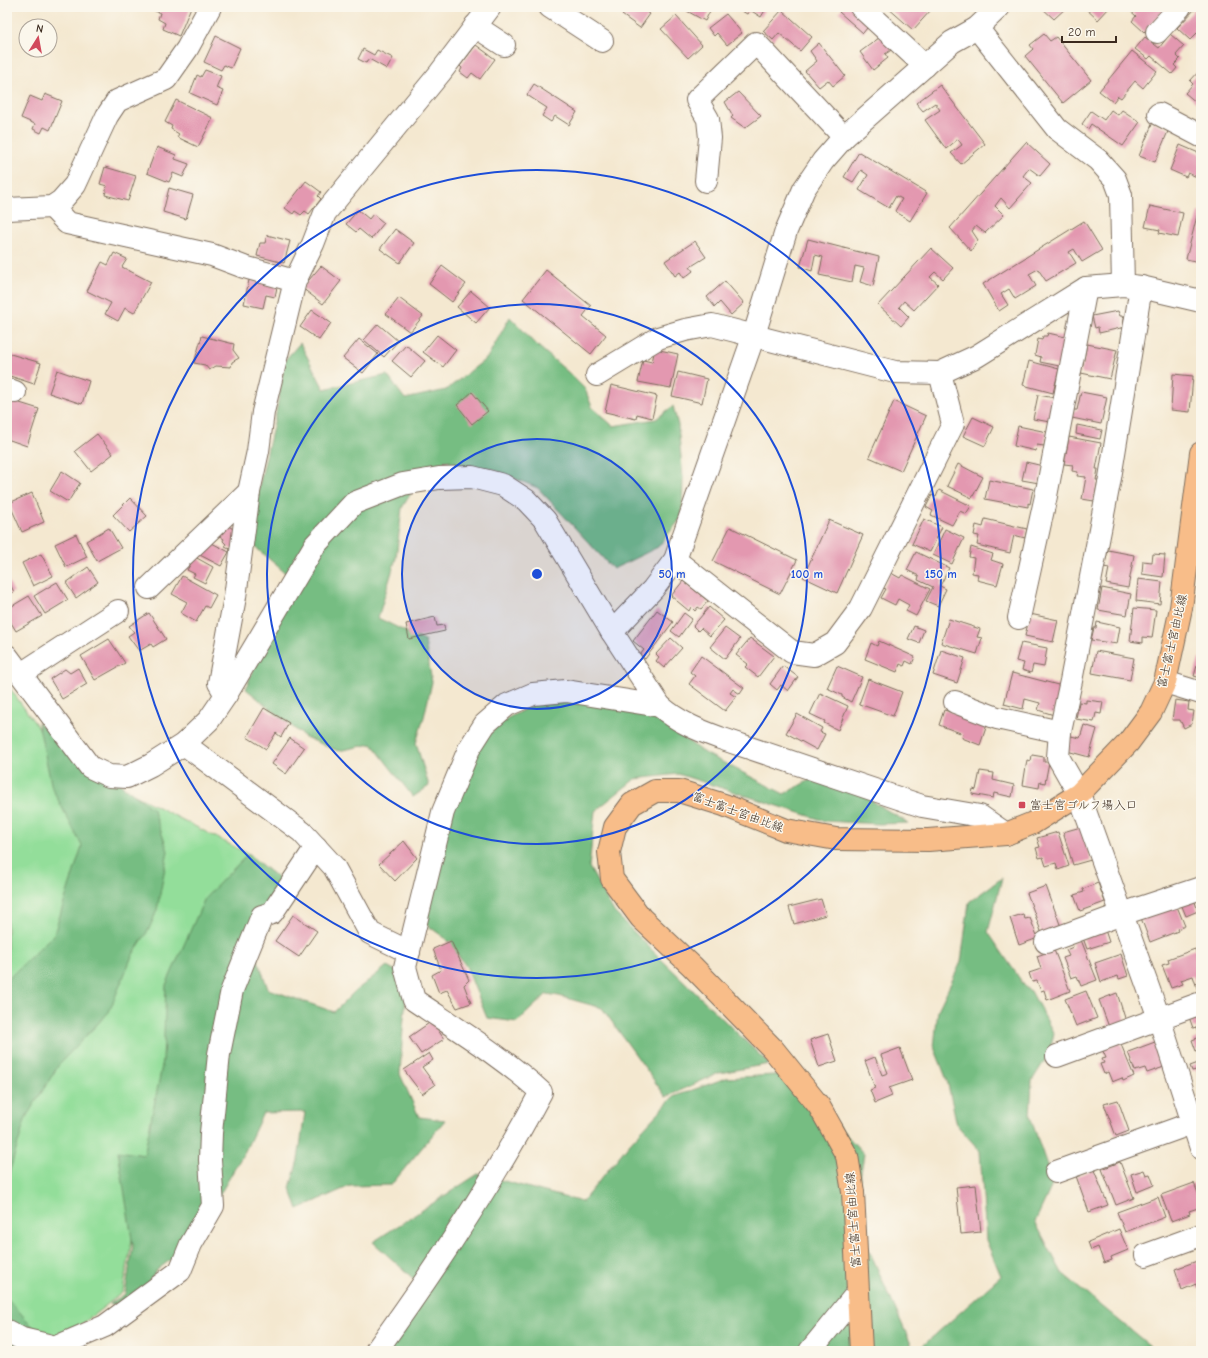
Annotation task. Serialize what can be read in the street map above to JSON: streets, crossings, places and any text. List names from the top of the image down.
{
  "streets": {
    "main road": ["富士富士宮由比線"]
  },
  "places": {
    "transit": ["富士宮ゴルフ場入口"]
  },
  "scale_bar": "20 m",
  "north": "top",
  "rings": ["50 m", "100 m", "150 m"]
}
